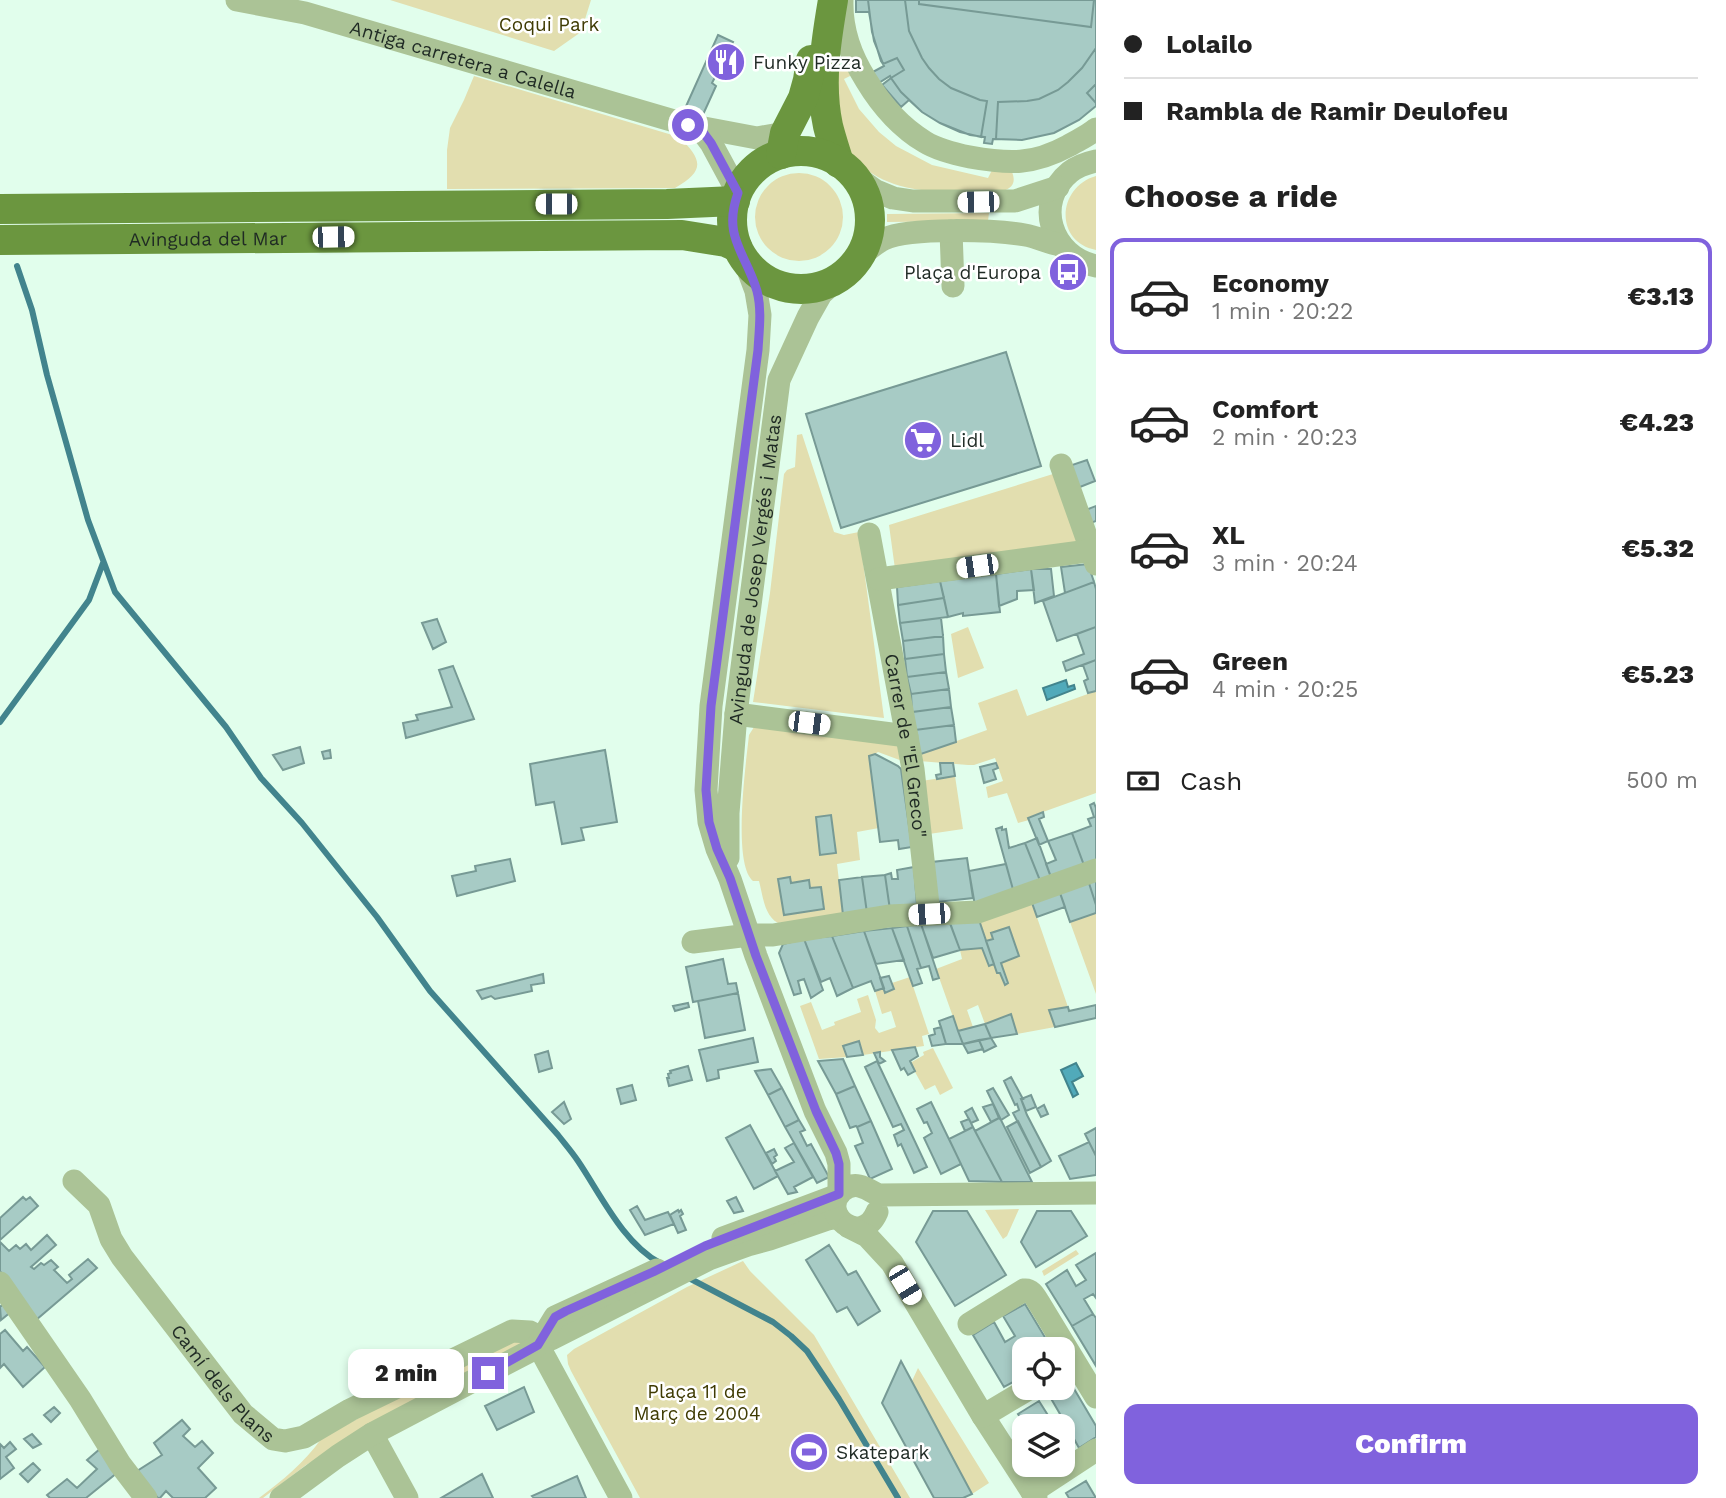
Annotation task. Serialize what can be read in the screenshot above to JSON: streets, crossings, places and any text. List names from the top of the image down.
{
  "streets": {
    "main road": ["Avinguda del Mar"],
    "street": [
      "Antiga carretera a Calella",
      "Avinguda de Josep Vergés i Matas",
      "Carrer de \"El Greco\"",
      "Camí dels Plans"
    ]
  },
  "crossings": [
    ["Antiga carretera a Calella", "Avinguda del Mar"],
    ["Antiga carretera a Calella", "Avinguda de Josep Vergés i Matas"],
    ["Avinguda del Mar", "Avinguda de Josep Vergés i Matas"]
  ],
  "parks": ["Coqui Park", "Plaça 11 de Març de 2004"],
  "places": {
    "restaurant": ["Funky Pizza"],
    "bus stop": ["Plaça d'Europa"],
    "supermarket": ["Lidl"],
    "sports": ["Skatepark"]
  },
  "page": {
    "banner": ["Lolailo", "Rambla de Ramir Deulofeu"],
    "heading": "Choose a ride",
    "list": [
      {
        "name": "Economy",
        "note": "1 min · 20:22",
        "value": "€3.13"
      },
      {
        "name": "Comfort",
        "note": "2 min · 20:23",
        "value": "€4.23"
      },
      {
        "name": "XL",
        "note": "3 min · 20:24",
        "value": "€5.32"
      },
      {
        "name": "Green",
        "note": "4 min · 20:25",
        "value": "€5.23"
      }
    ],
    "pay": ["Cash", "500 m"],
    "bubble": "2 min",
    "buttons": "Confirm"
  }
}
